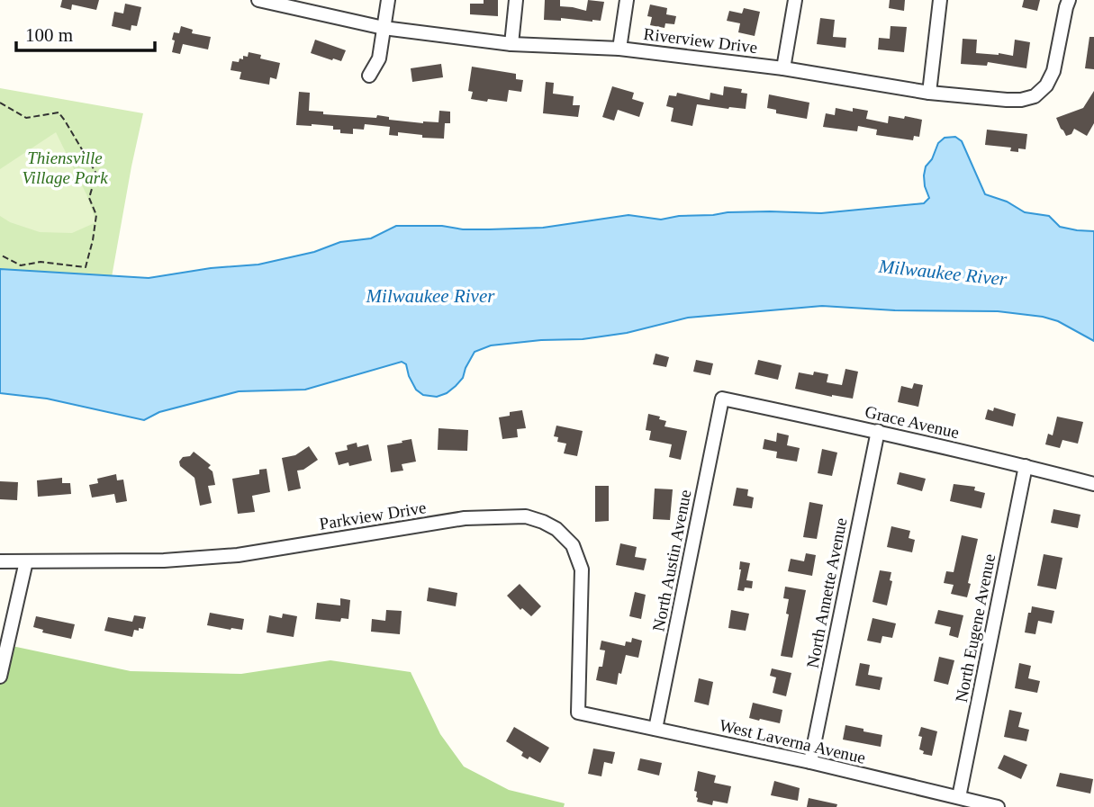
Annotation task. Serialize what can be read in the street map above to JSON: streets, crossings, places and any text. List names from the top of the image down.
{
  "streets": {
    "street": [
      "Riverview Drive",
      "Grace Avenue",
      "Parkview Drive",
      "North Austin Avenue",
      "North Annette Avenue",
      "North Eugene Avenue",
      "West Laverna Avenue"
    ]
  },
  "crossings": [
    ["Grace Avenue", "North Austin Avenue"],
    ["Grace Avenue", "North Annette Avenue"],
    ["Grace Avenue", "North Eugene Avenue"],
    ["Parkview Drive", "West Laverna Avenue"],
    ["North Austin Avenue", "West Laverna Avenue"],
    ["North Annette Avenue", "West Laverna Avenue"],
    ["North Eugene Avenue", "West Laverna Avenue"]
  ],
  "water": ["Milwaukee River"],
  "parks": ["Thiensville Village Park"],
  "scale_bar": "100 m"
}
